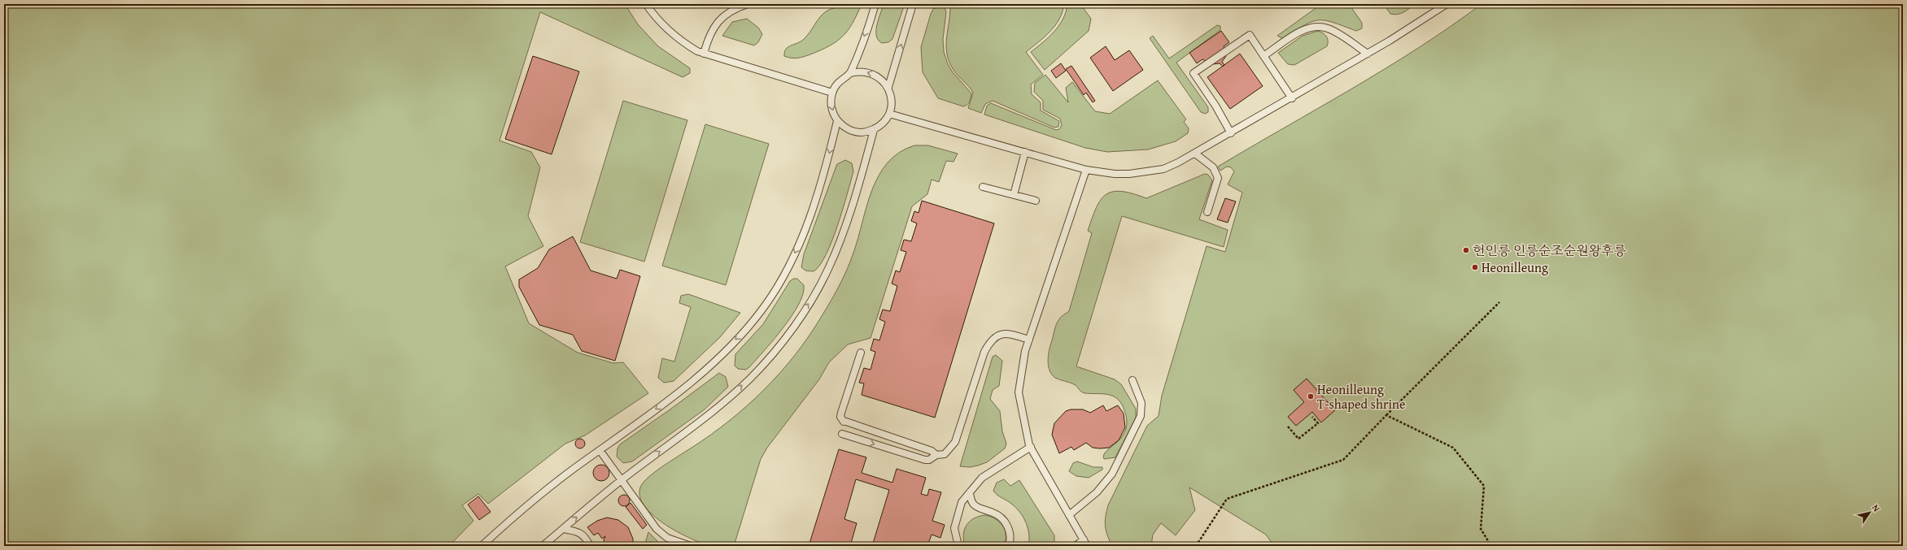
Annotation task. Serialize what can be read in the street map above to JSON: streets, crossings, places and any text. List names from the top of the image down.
{
  "places": ["헌인릉 인릉순조순원왕후릉", "Heonilleung", "Heonilleung T-shaped shrine"],
  "north": "top right"
}
